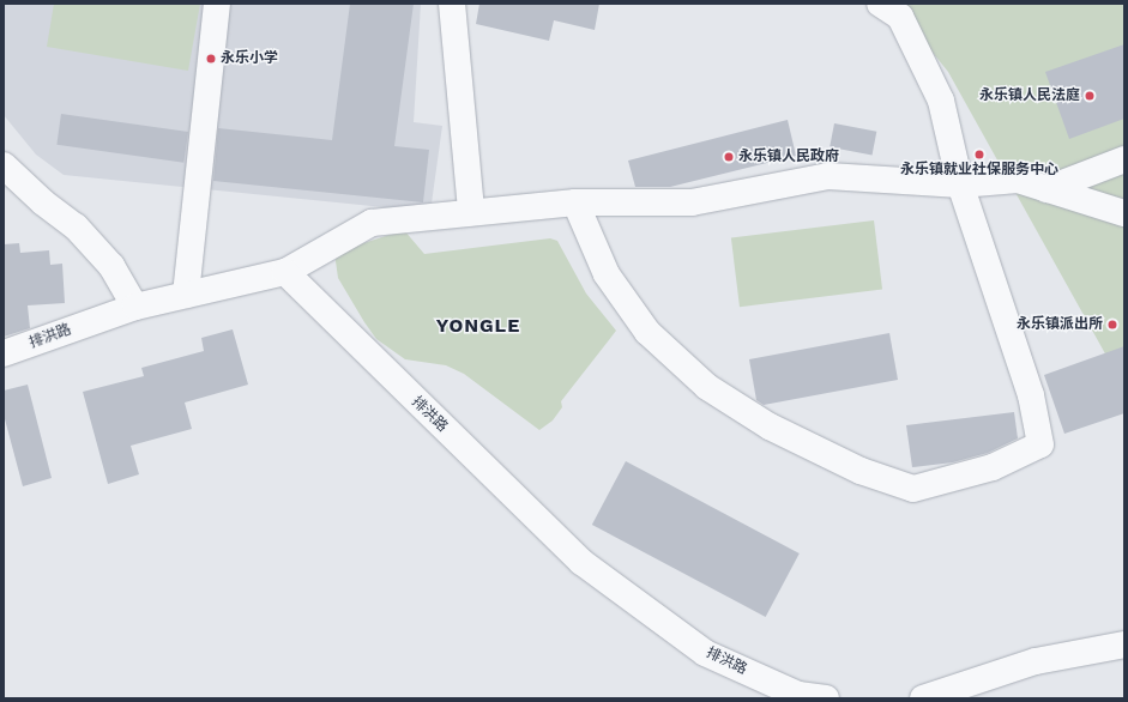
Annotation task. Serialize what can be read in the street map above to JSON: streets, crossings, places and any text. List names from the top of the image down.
{
  "streets": {
    "street": ["排洪路"]
  },
  "districts": ["YONGLE"],
  "places": [
    "永乐小学",
    "永乐镇人民法庭",
    "永乐镇就业社保服务中心",
    "永乐镇人民政府",
    "永乐镇派出所"
  ]
}
